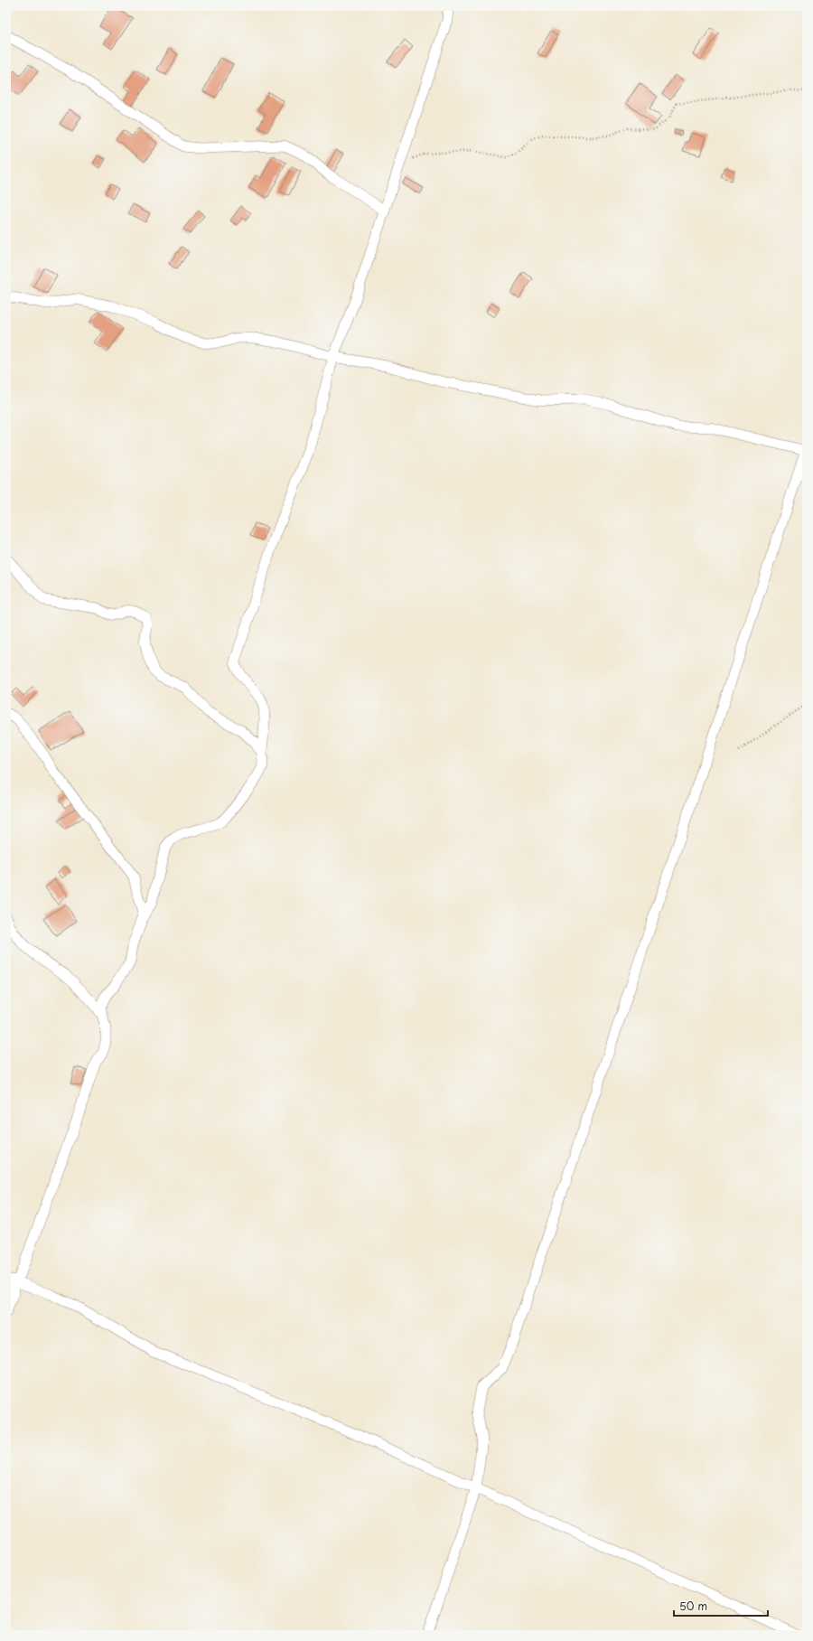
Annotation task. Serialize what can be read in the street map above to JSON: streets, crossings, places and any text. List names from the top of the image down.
{
  "scale_bar": "50 m"
}
